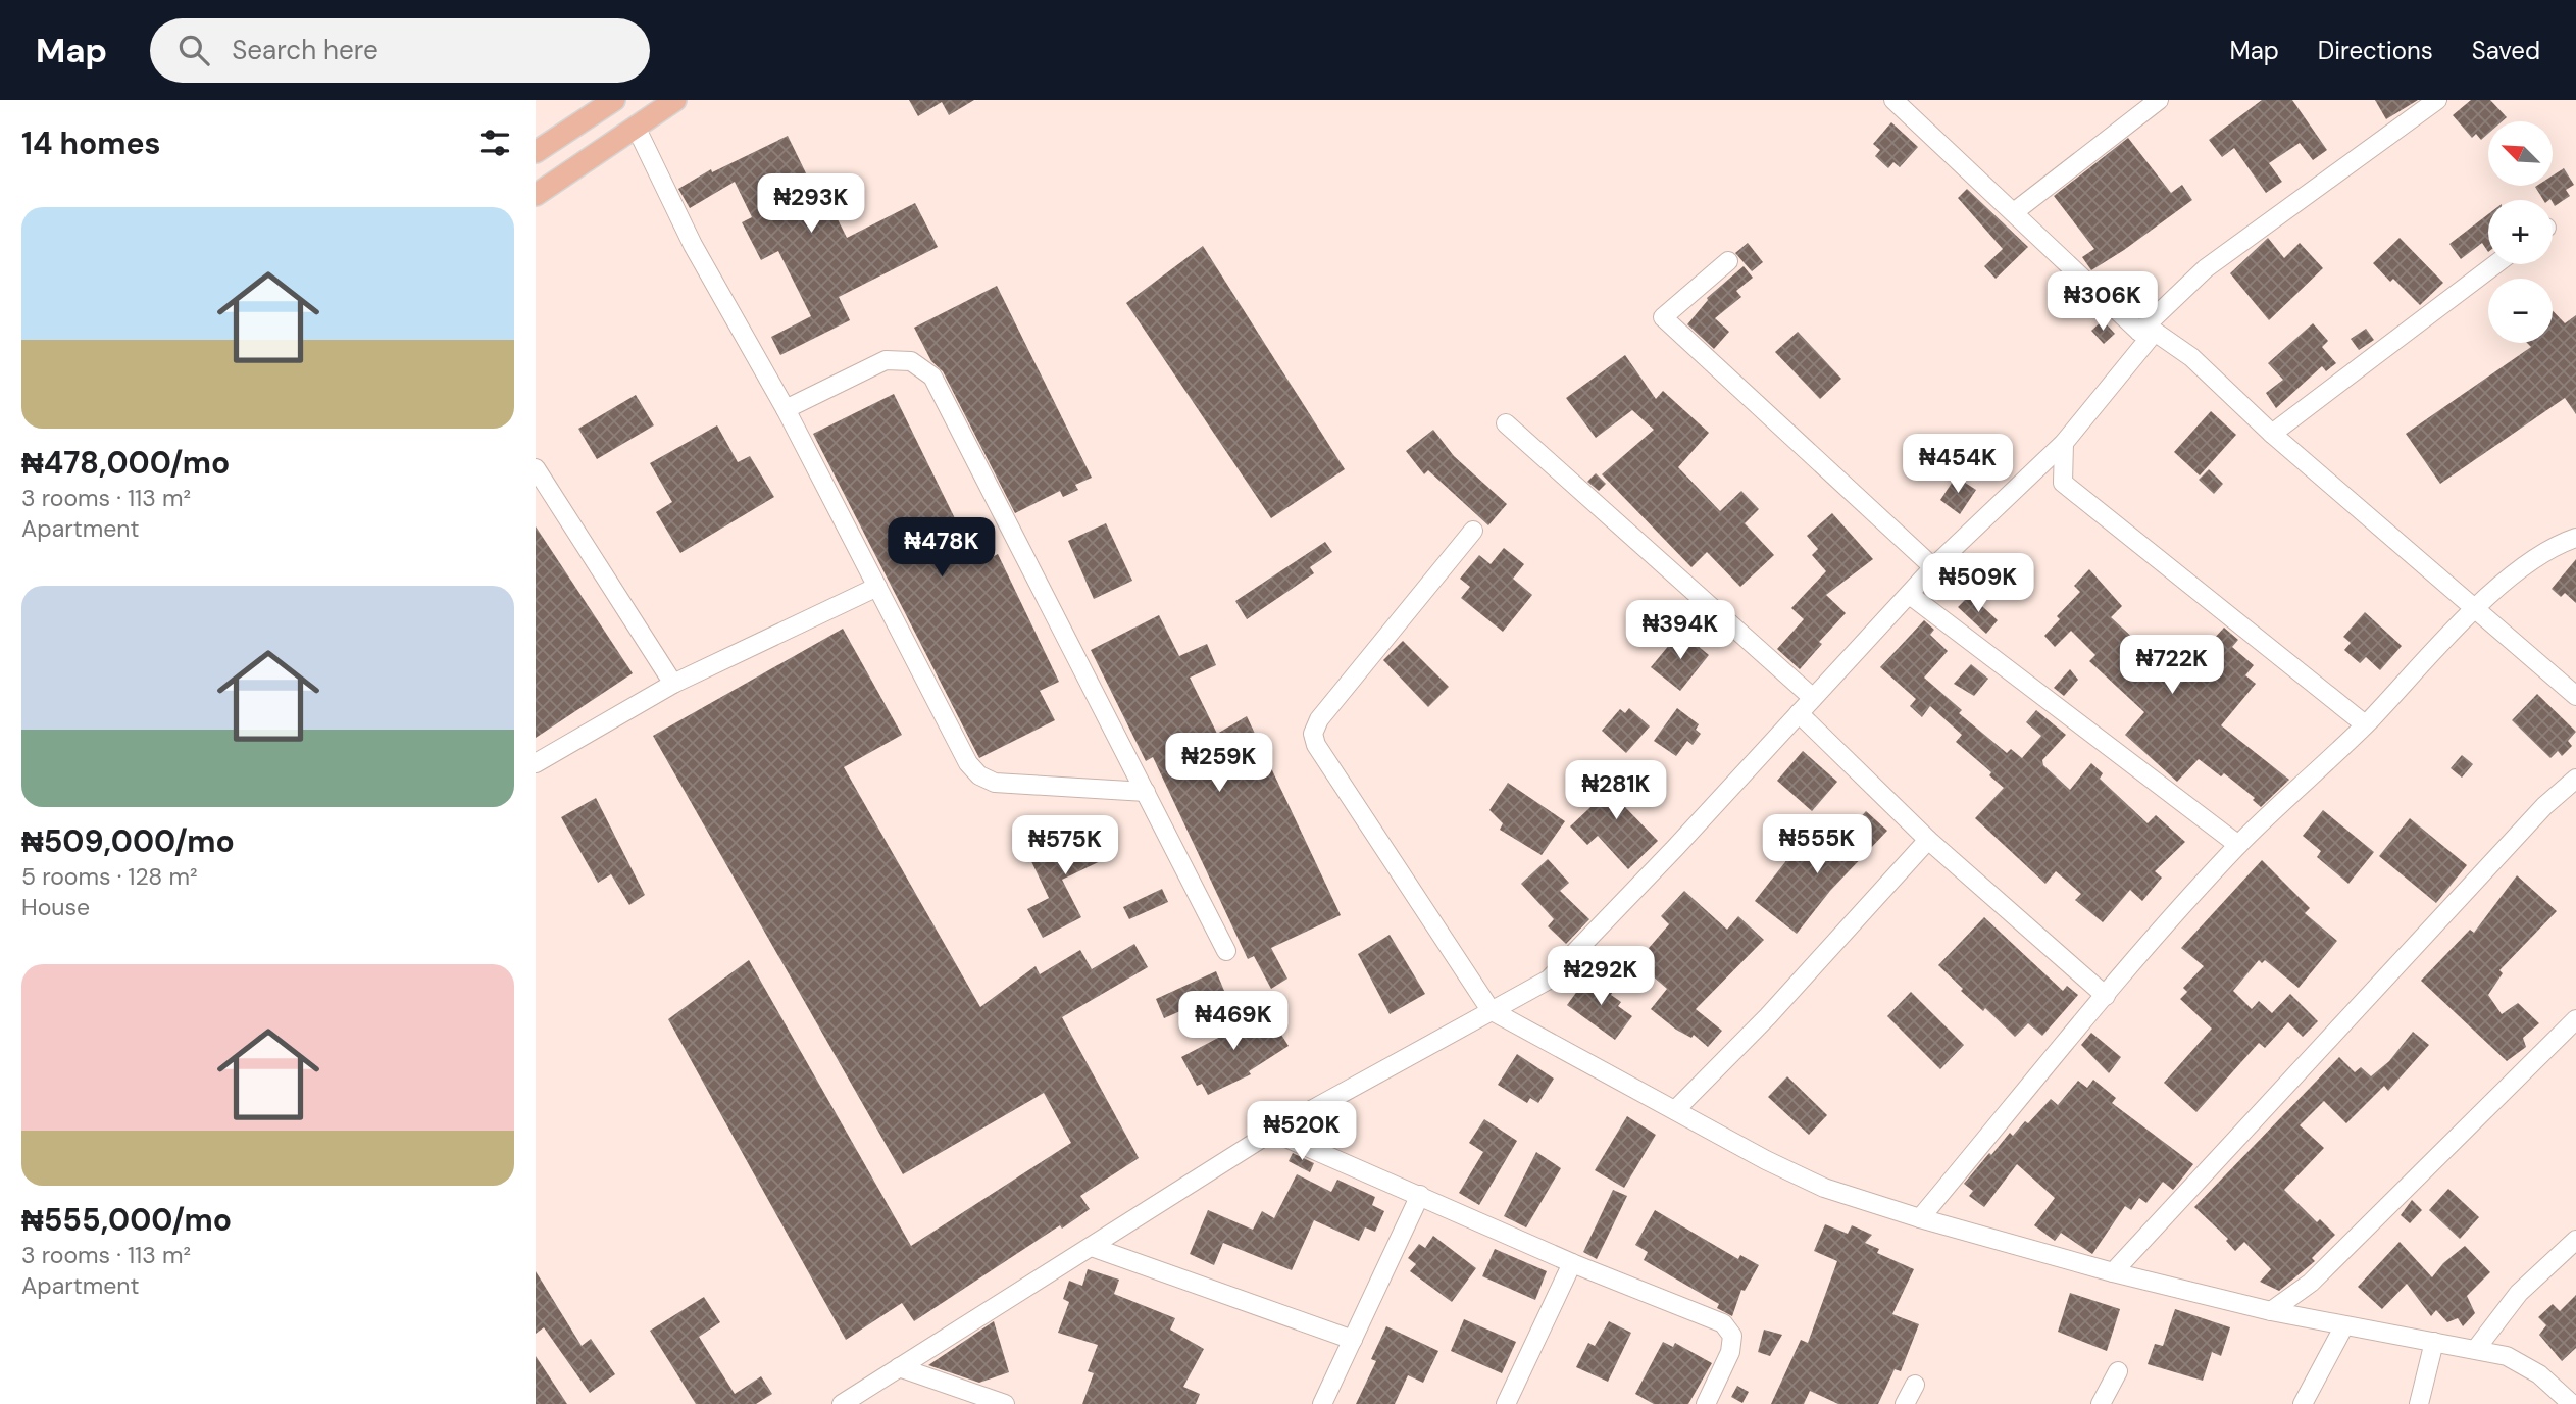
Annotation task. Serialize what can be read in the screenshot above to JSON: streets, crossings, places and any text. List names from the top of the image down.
{
  "north": "top left",
  "page": {
    "header": "Map",
    "search": "Search here",
    "nav": ["Map", "Directions", "Saved"],
    "heading": "14 homes",
    "map_buttons": ["+", "−"],
    "price": [
      "₦293K",
      "₦306K",
      "₦454K",
      "₦478K",
      "₦509K",
      "₦394K",
      "₦722K",
      "₦259K",
      "₦281K",
      "₦555K",
      "₦575K",
      "₦292K",
      "₦469K",
      "₦520K"
    ],
    "list": [
      {
        "name": "₦478,000/mo",
        "note": "3 rooms · 113 m² · Apartment"
      },
      {
        "name": "₦509,000/mo",
        "note": "5 rooms · 128 m² · House"
      },
      {
        "name": "₦555,000/mo",
        "note": "3 rooms · 113 m² · Apartment"
      }
    ]
  }
}
